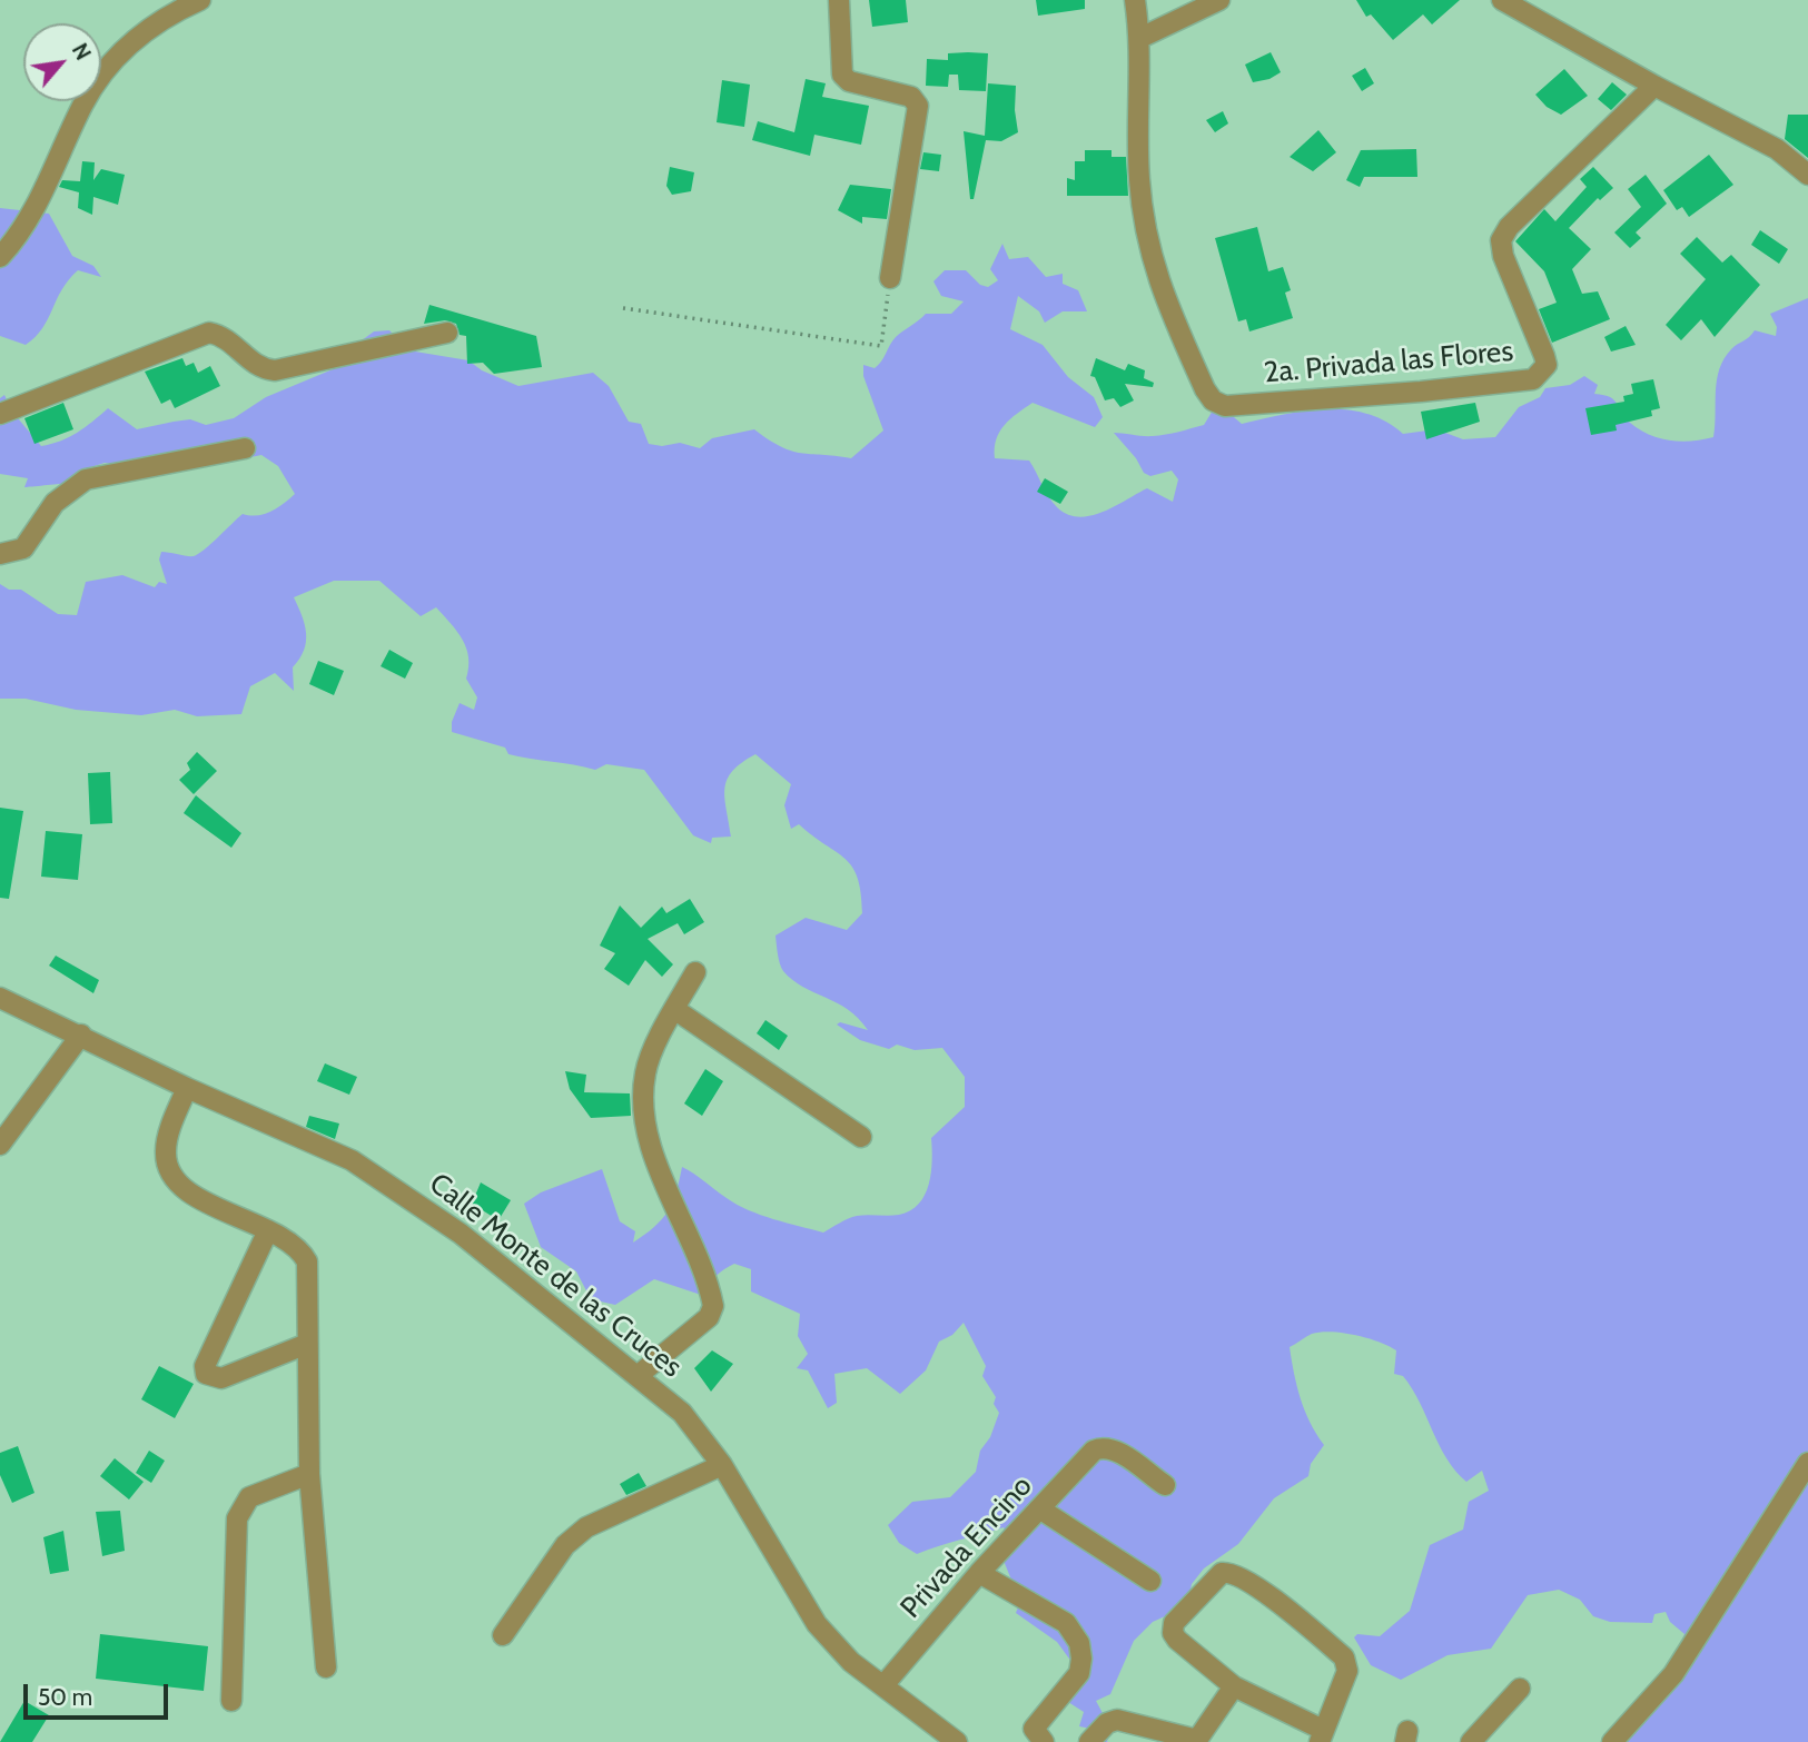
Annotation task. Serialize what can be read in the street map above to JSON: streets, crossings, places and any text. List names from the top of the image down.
{
  "streets": {
    "street": ["2a. Privada las Flores", "Calle Monte de las Cruces", "Privada Encino"]
  },
  "crossings": [
    ["Calle Monte de las Cruces", "Privada Encino"]
  ],
  "scale_bar": "50 m",
  "north": "top right"
}
